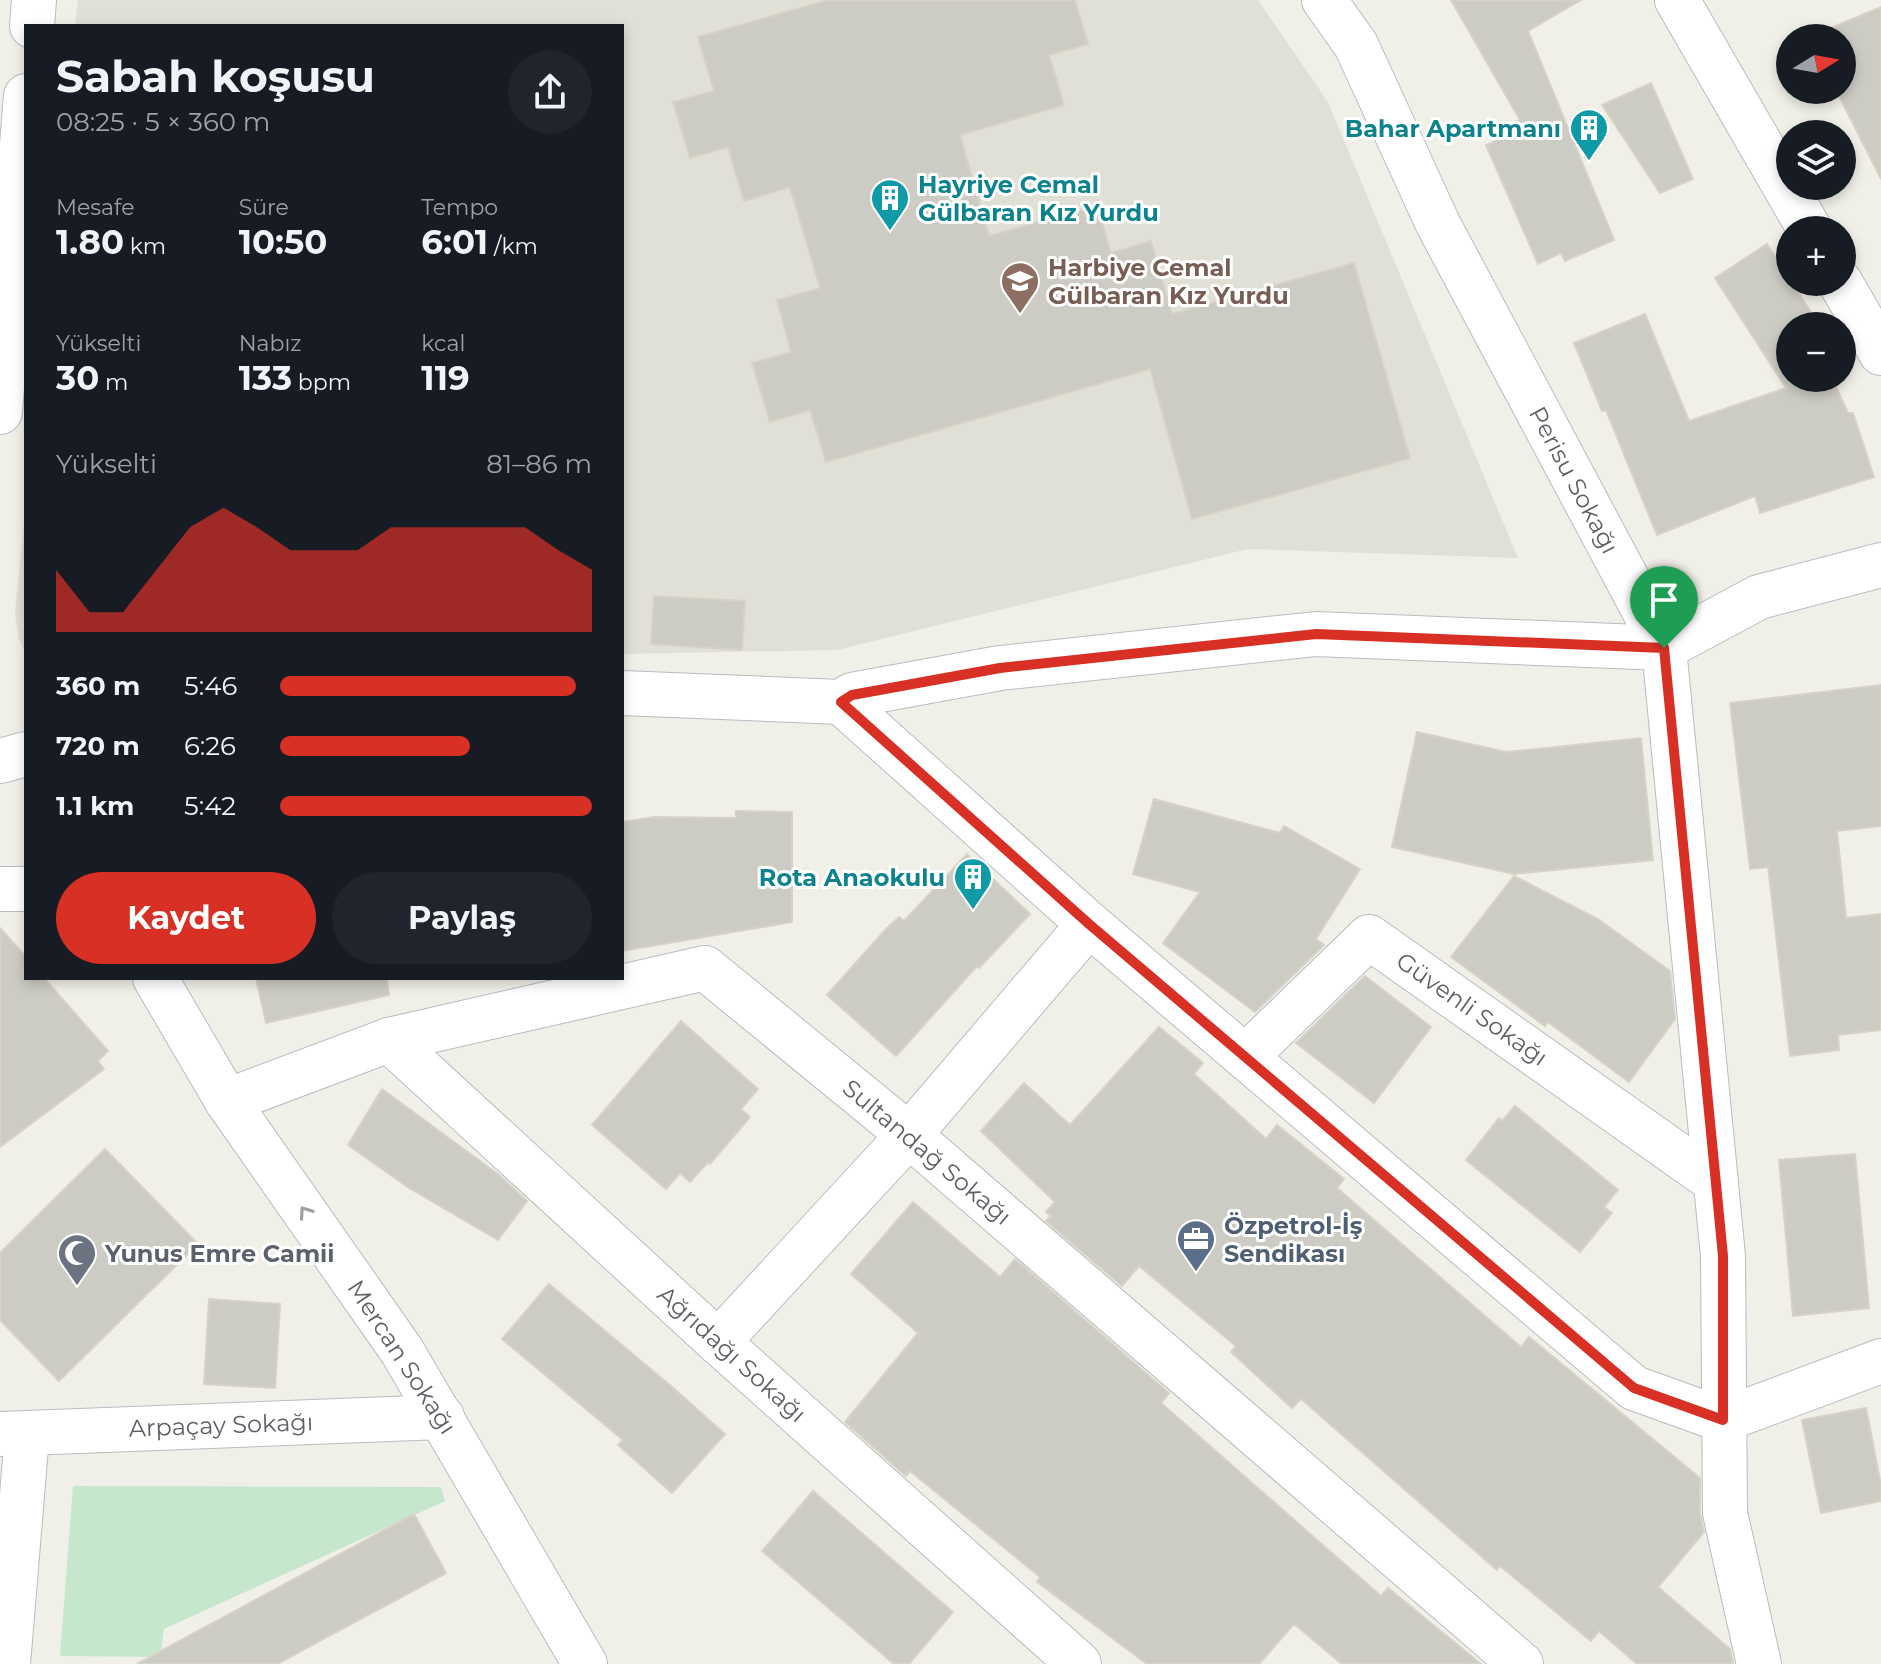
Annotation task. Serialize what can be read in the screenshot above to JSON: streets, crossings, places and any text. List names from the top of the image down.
{
  "streets": {
    "street": [
      "Perisu Sokağı",
      "Güvenli Sokağı",
      "Sultandağ Sokağı",
      "Ağrıdağı Sokağı",
      "Mercan Sokağı",
      "Arpaçay Sokağı"
    ]
  },
  "crossings": [
    ["Perisu Sokağı", "Güvenli Sokağı"],
    ["Sultandağ Sokağı", "Ağrıdağı Sokağı"],
    ["Sultandağ Sokağı", "Mercan Sokağı"],
    ["Mercan Sokağı", "Arpaçay Sokağı"]
  ],
  "one_way": ["Mercan Sokağı"],
  "places": {
    "building": ["Bahar Apartmanı", "Hayriye Cemal Gülbaran Kız Yurdu", "Rota Anaokulu"],
    "school or university": ["Harbiye Cemal Gülbaran Kız Yurdu"],
    "office": ["Özpetrol-İş Sendikası"],
    "mosque": ["Yunus Emre Camii"]
  },
  "north": "right",
  "page": {
    "map_buttons": ["+", "−"],
    "heading": ["Sabah koşusu", "08:25 · 5 × 360 m"],
    "stats": [
      ["Mesafe", "1.80 km"],
      ["Süre", "10:50"],
      ["Tempo", "6:01 /km"],
      ["Yükselti", "30 m"],
      ["Nabız", "133 bpm"],
      ["kcal", "119"]
    ],
    "chart": ["Yükselti", "81–86 m"],
    "list": [
      {
        "name": "360 m",
        "note": "5:46"
      },
      {
        "name": "720 m",
        "note": "6:26"
      },
      {
        "name": "1.1 km",
        "note": "5:42"
      }
    ],
    "buttons": ["Kaydet", "Paylaş"]
  }
}
